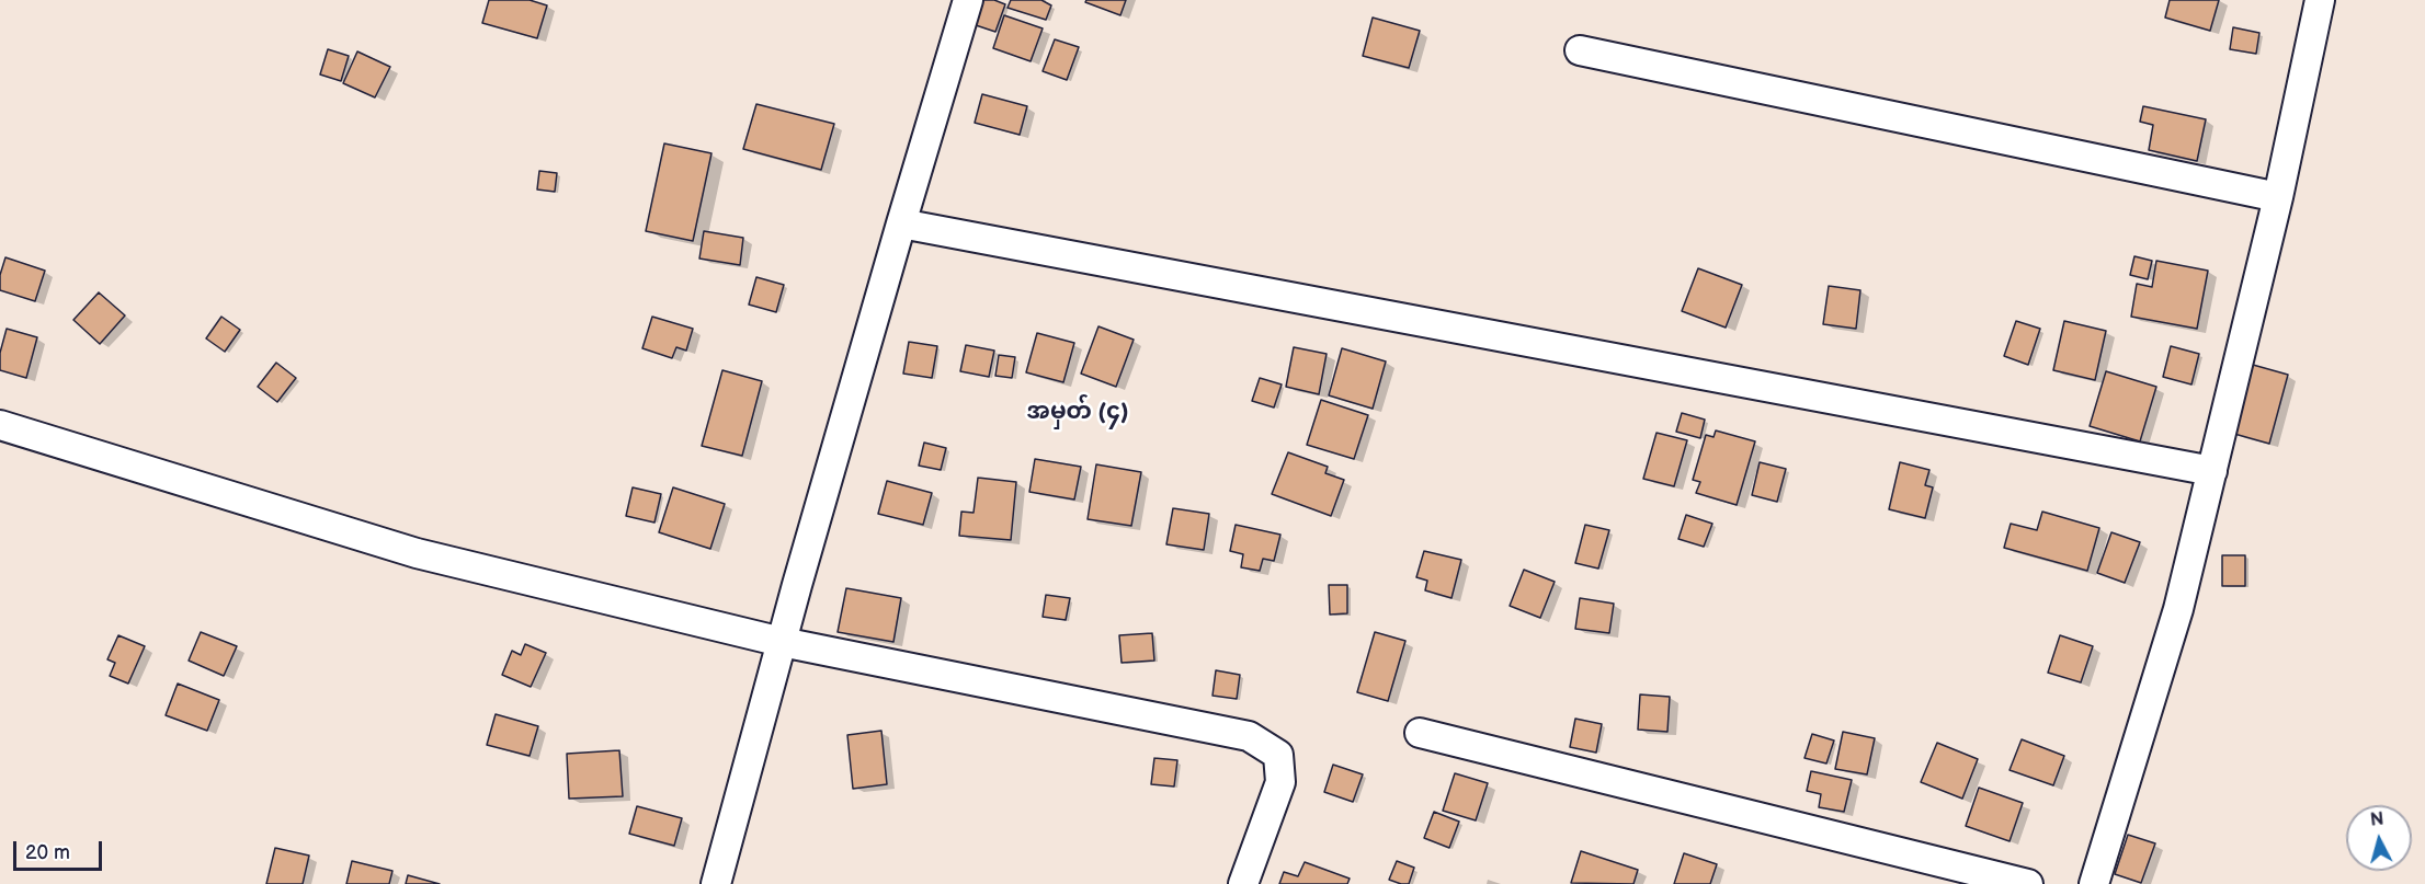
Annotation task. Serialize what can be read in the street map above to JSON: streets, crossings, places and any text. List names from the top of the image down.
{
  "districts": ["အမှတ် (၄)"],
  "scale_bar": "20 m",
  "north": "top"
}
